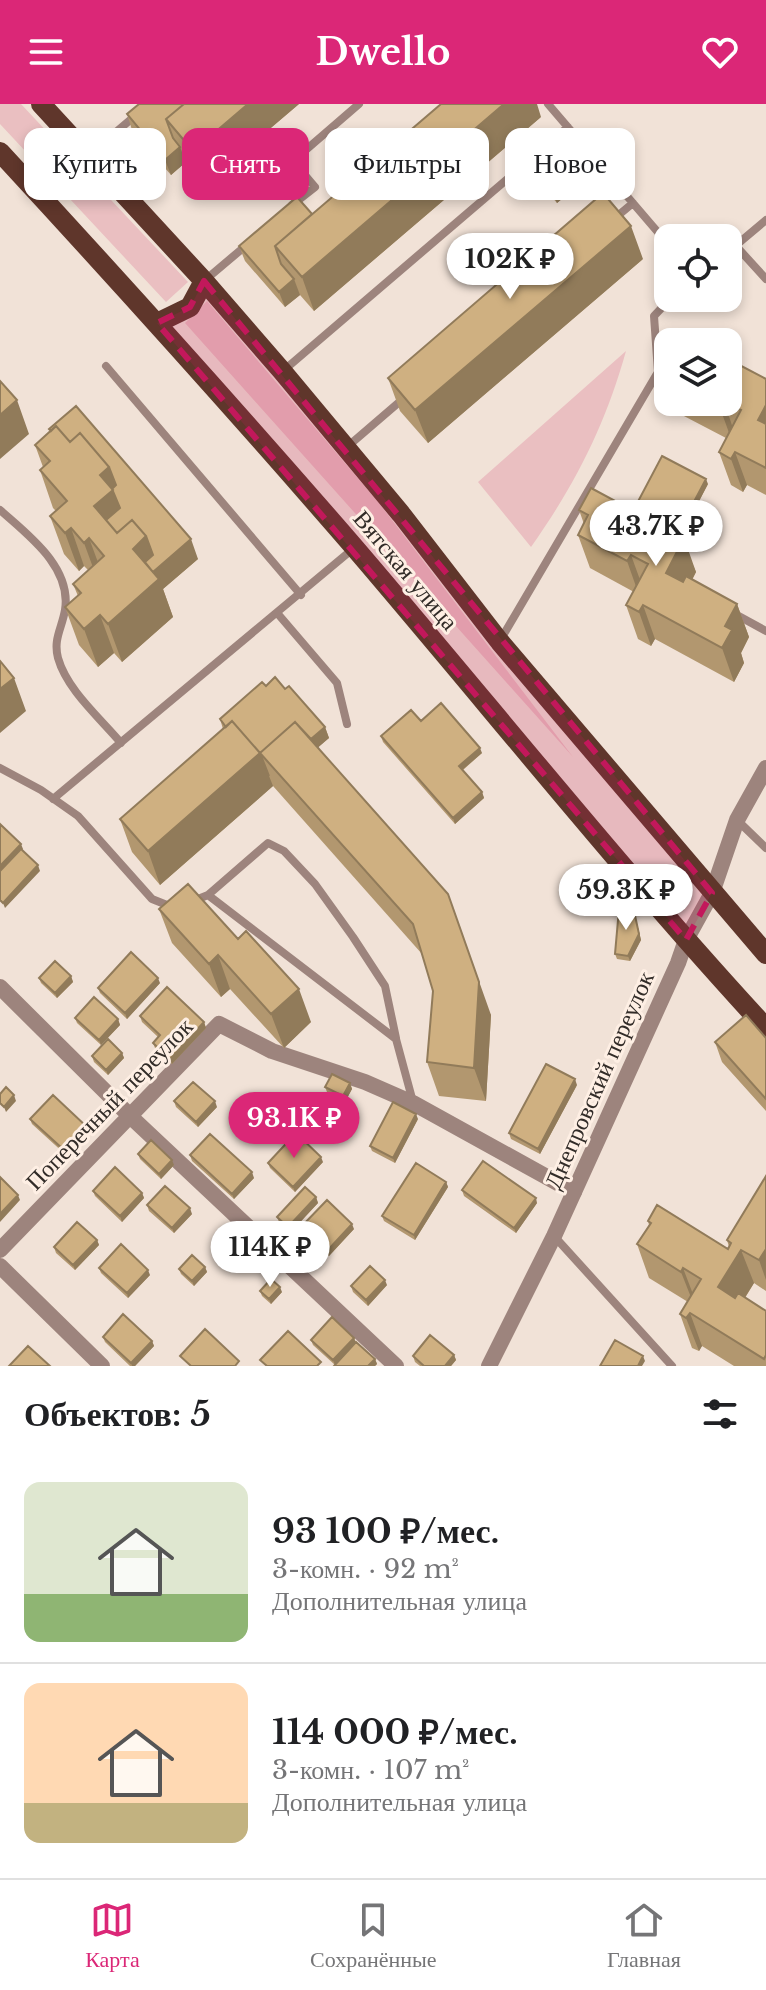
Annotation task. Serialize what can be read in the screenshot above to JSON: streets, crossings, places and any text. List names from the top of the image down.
{
  "streets": {
    "main road": ["Вятская улица"],
    "street": ["Днепровский переулок", "Поперечный переулок"]
  },
  "crossings": [
    ["Вятская улица", "Днепровский переулок"]
  ],
  "page": {
    "header": "Dwello",
    "chip": [
      "Купить",
      "Снять",
      "Фильтры",
      "Новое"
    ],
    "price": [
      "102K ₽",
      "43.7K ₽",
      "59.3K ₽",
      "93.1K ₽",
      "114K ₽"
    ],
    "heading": "Объектов: 5",
    "list": [
      {
        "name": "93 100 ₽/мес.",
        "note": "3-комн. · 92 m² · Дополнительная улица"
      },
      {
        "name": "114 000 ₽/мес.",
        "note": "3-комн. · 107 m² · Дополнительная улица"
      }
    ],
    "tabs": ["Карта", "Сохранённые", "Главная"]
  }
}
